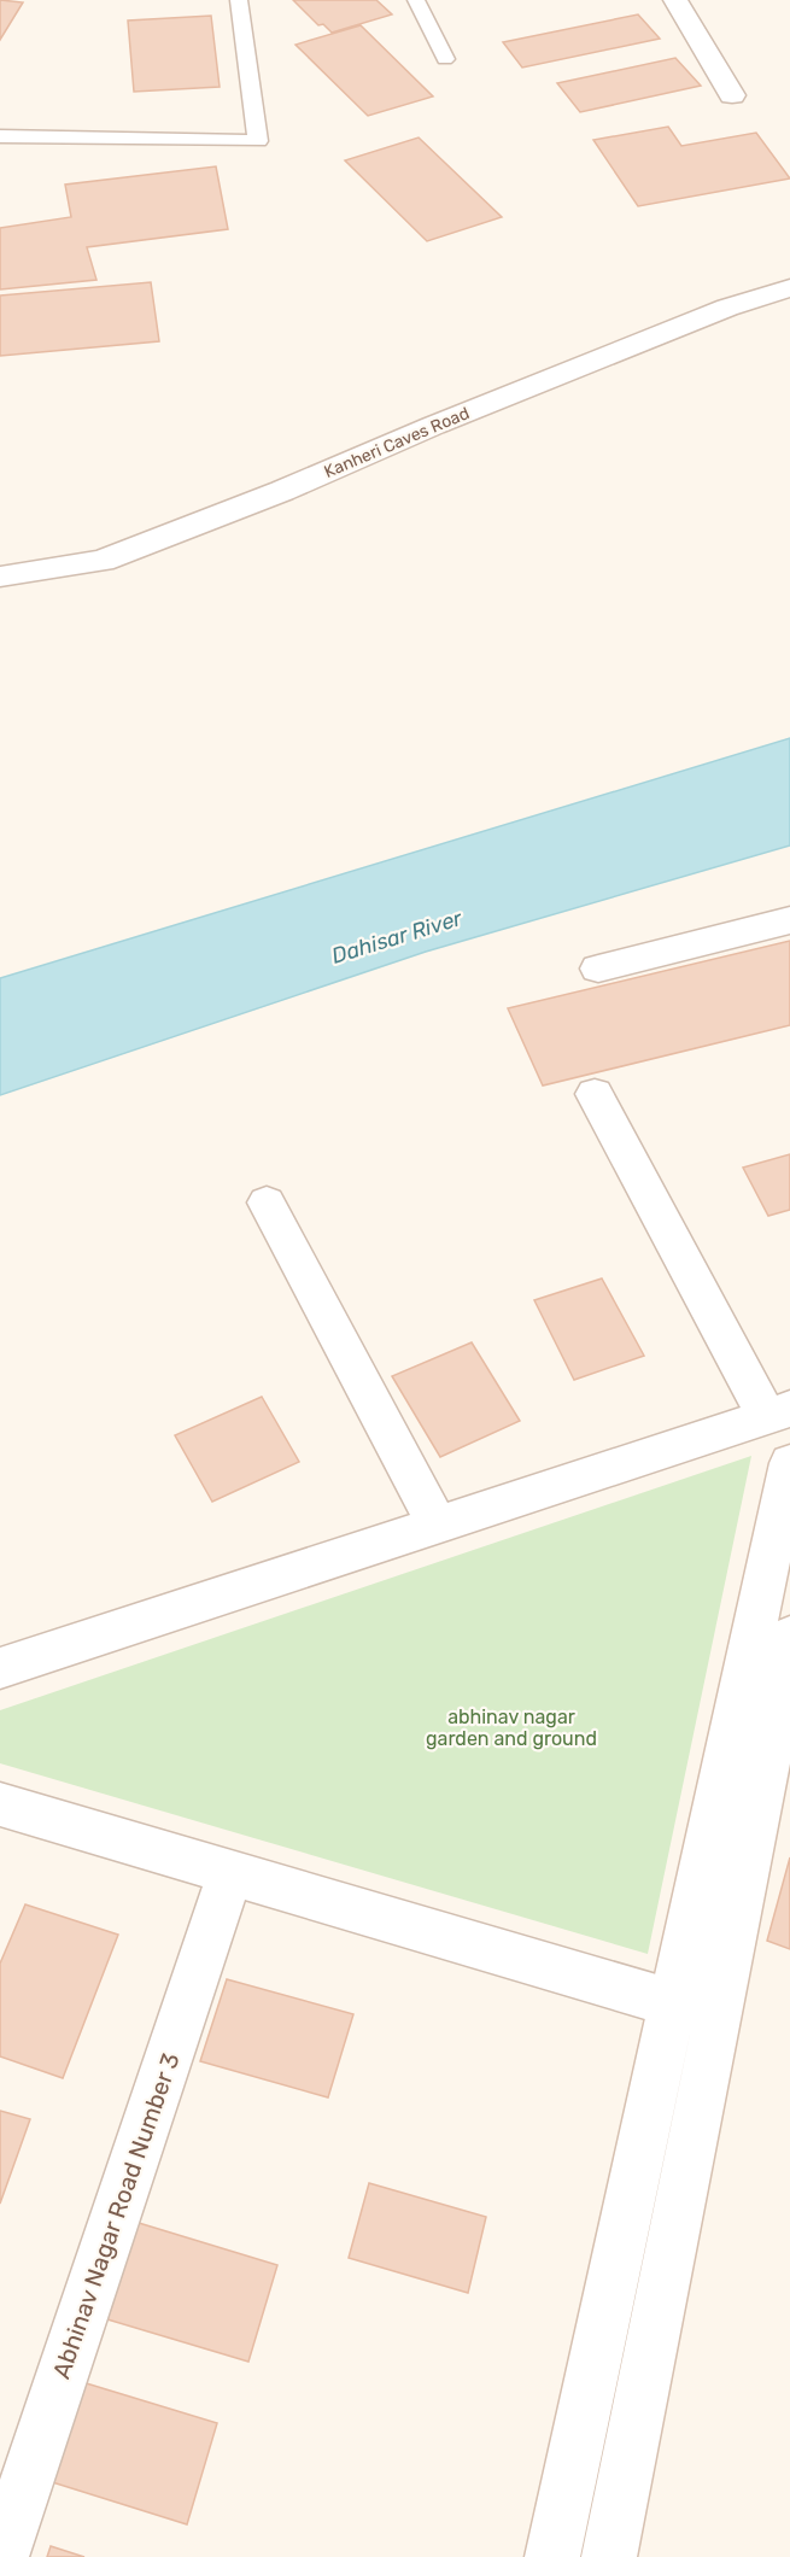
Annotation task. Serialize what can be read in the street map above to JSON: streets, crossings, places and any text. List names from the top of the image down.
{
  "streets": {
    "street": ["Kanheri Caves Road", "Abhinav Nagar Road Number 3"]
  },
  "water": ["Dahisar River"],
  "parks": ["abhinav nagar garden and ground"]
}
